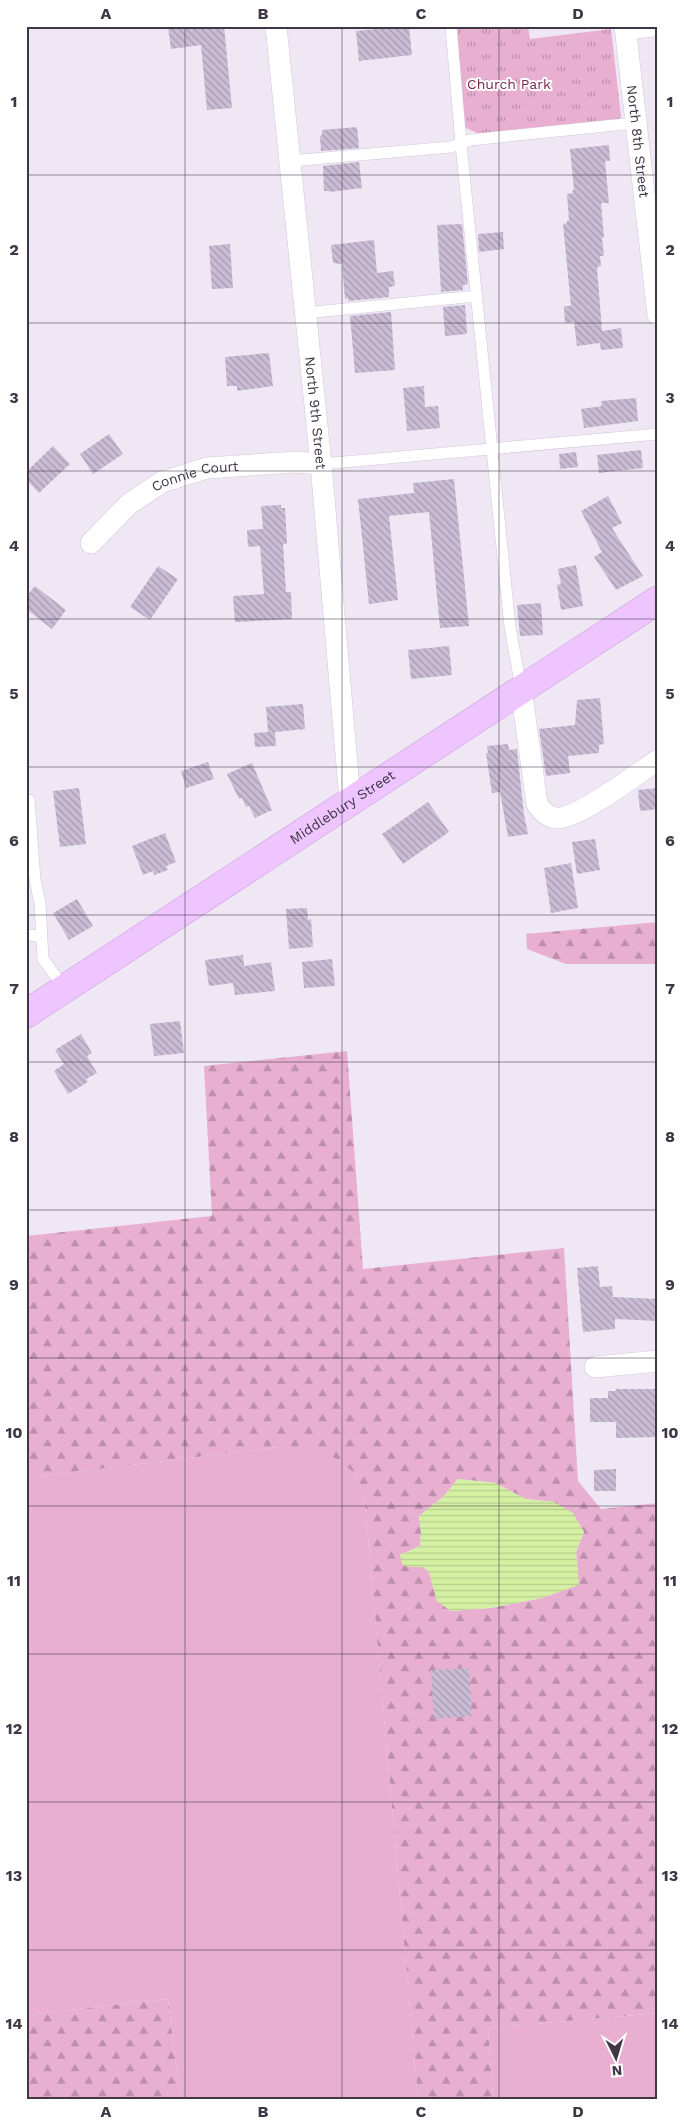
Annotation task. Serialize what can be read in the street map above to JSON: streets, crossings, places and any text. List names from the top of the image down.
{
  "streets": {
    "main road": ["Middlebury Street"],
    "street": ["North 8th Street", "North 9th Street", "Connie Court"]
  },
  "crossings": [
    ["North 9th Street", "Connie Court"],
    ["North 9th Street", "Middlebury Street"]
  ],
  "parks": ["Church Park"],
  "north": "bottom",
  "grid": {
    "columns": [
      "A",
      "B",
      "C",
      "D"
    ],
    "rows": [
      "1",
      "2",
      "3",
      "4",
      "5",
      "6",
      "7",
      "8",
      "9",
      "10",
      "11",
      "12",
      "13",
      "14"
    ]
  }
}
